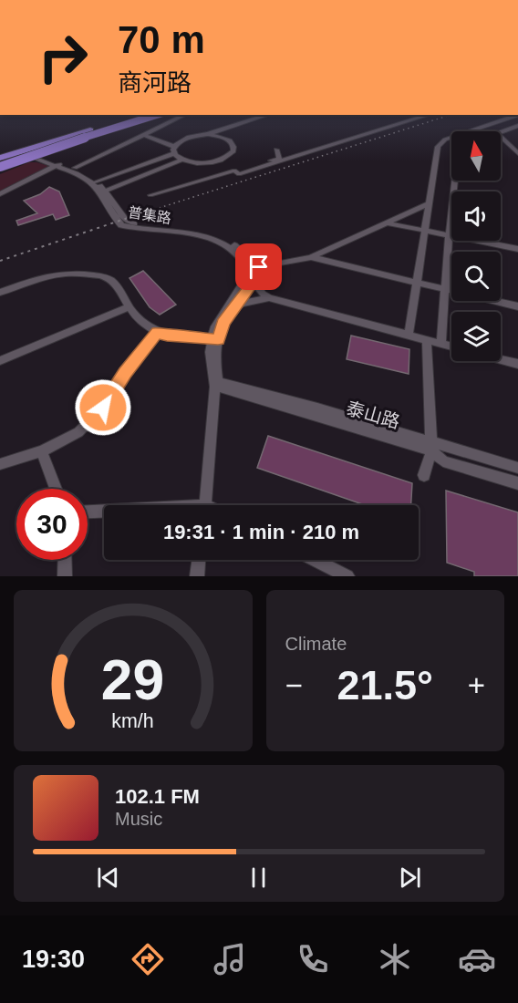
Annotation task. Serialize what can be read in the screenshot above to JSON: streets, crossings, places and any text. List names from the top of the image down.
{
  "streets": {
    "street": ["普集路", "泰山路"]
  },
  "north": "top",
  "page": {
    "turn": ["70 m", "商河路"],
    "limit": "30",
    "trip": "19:31 · 1 min · 210 m",
    "tile": "Climate",
    "heat": ["−", "21.5°", "+"],
    "song": ["102.1 FM", "Music"],
    "tabs": "19:30",
    "gauge": ["29", "km/h"]
  }
}
